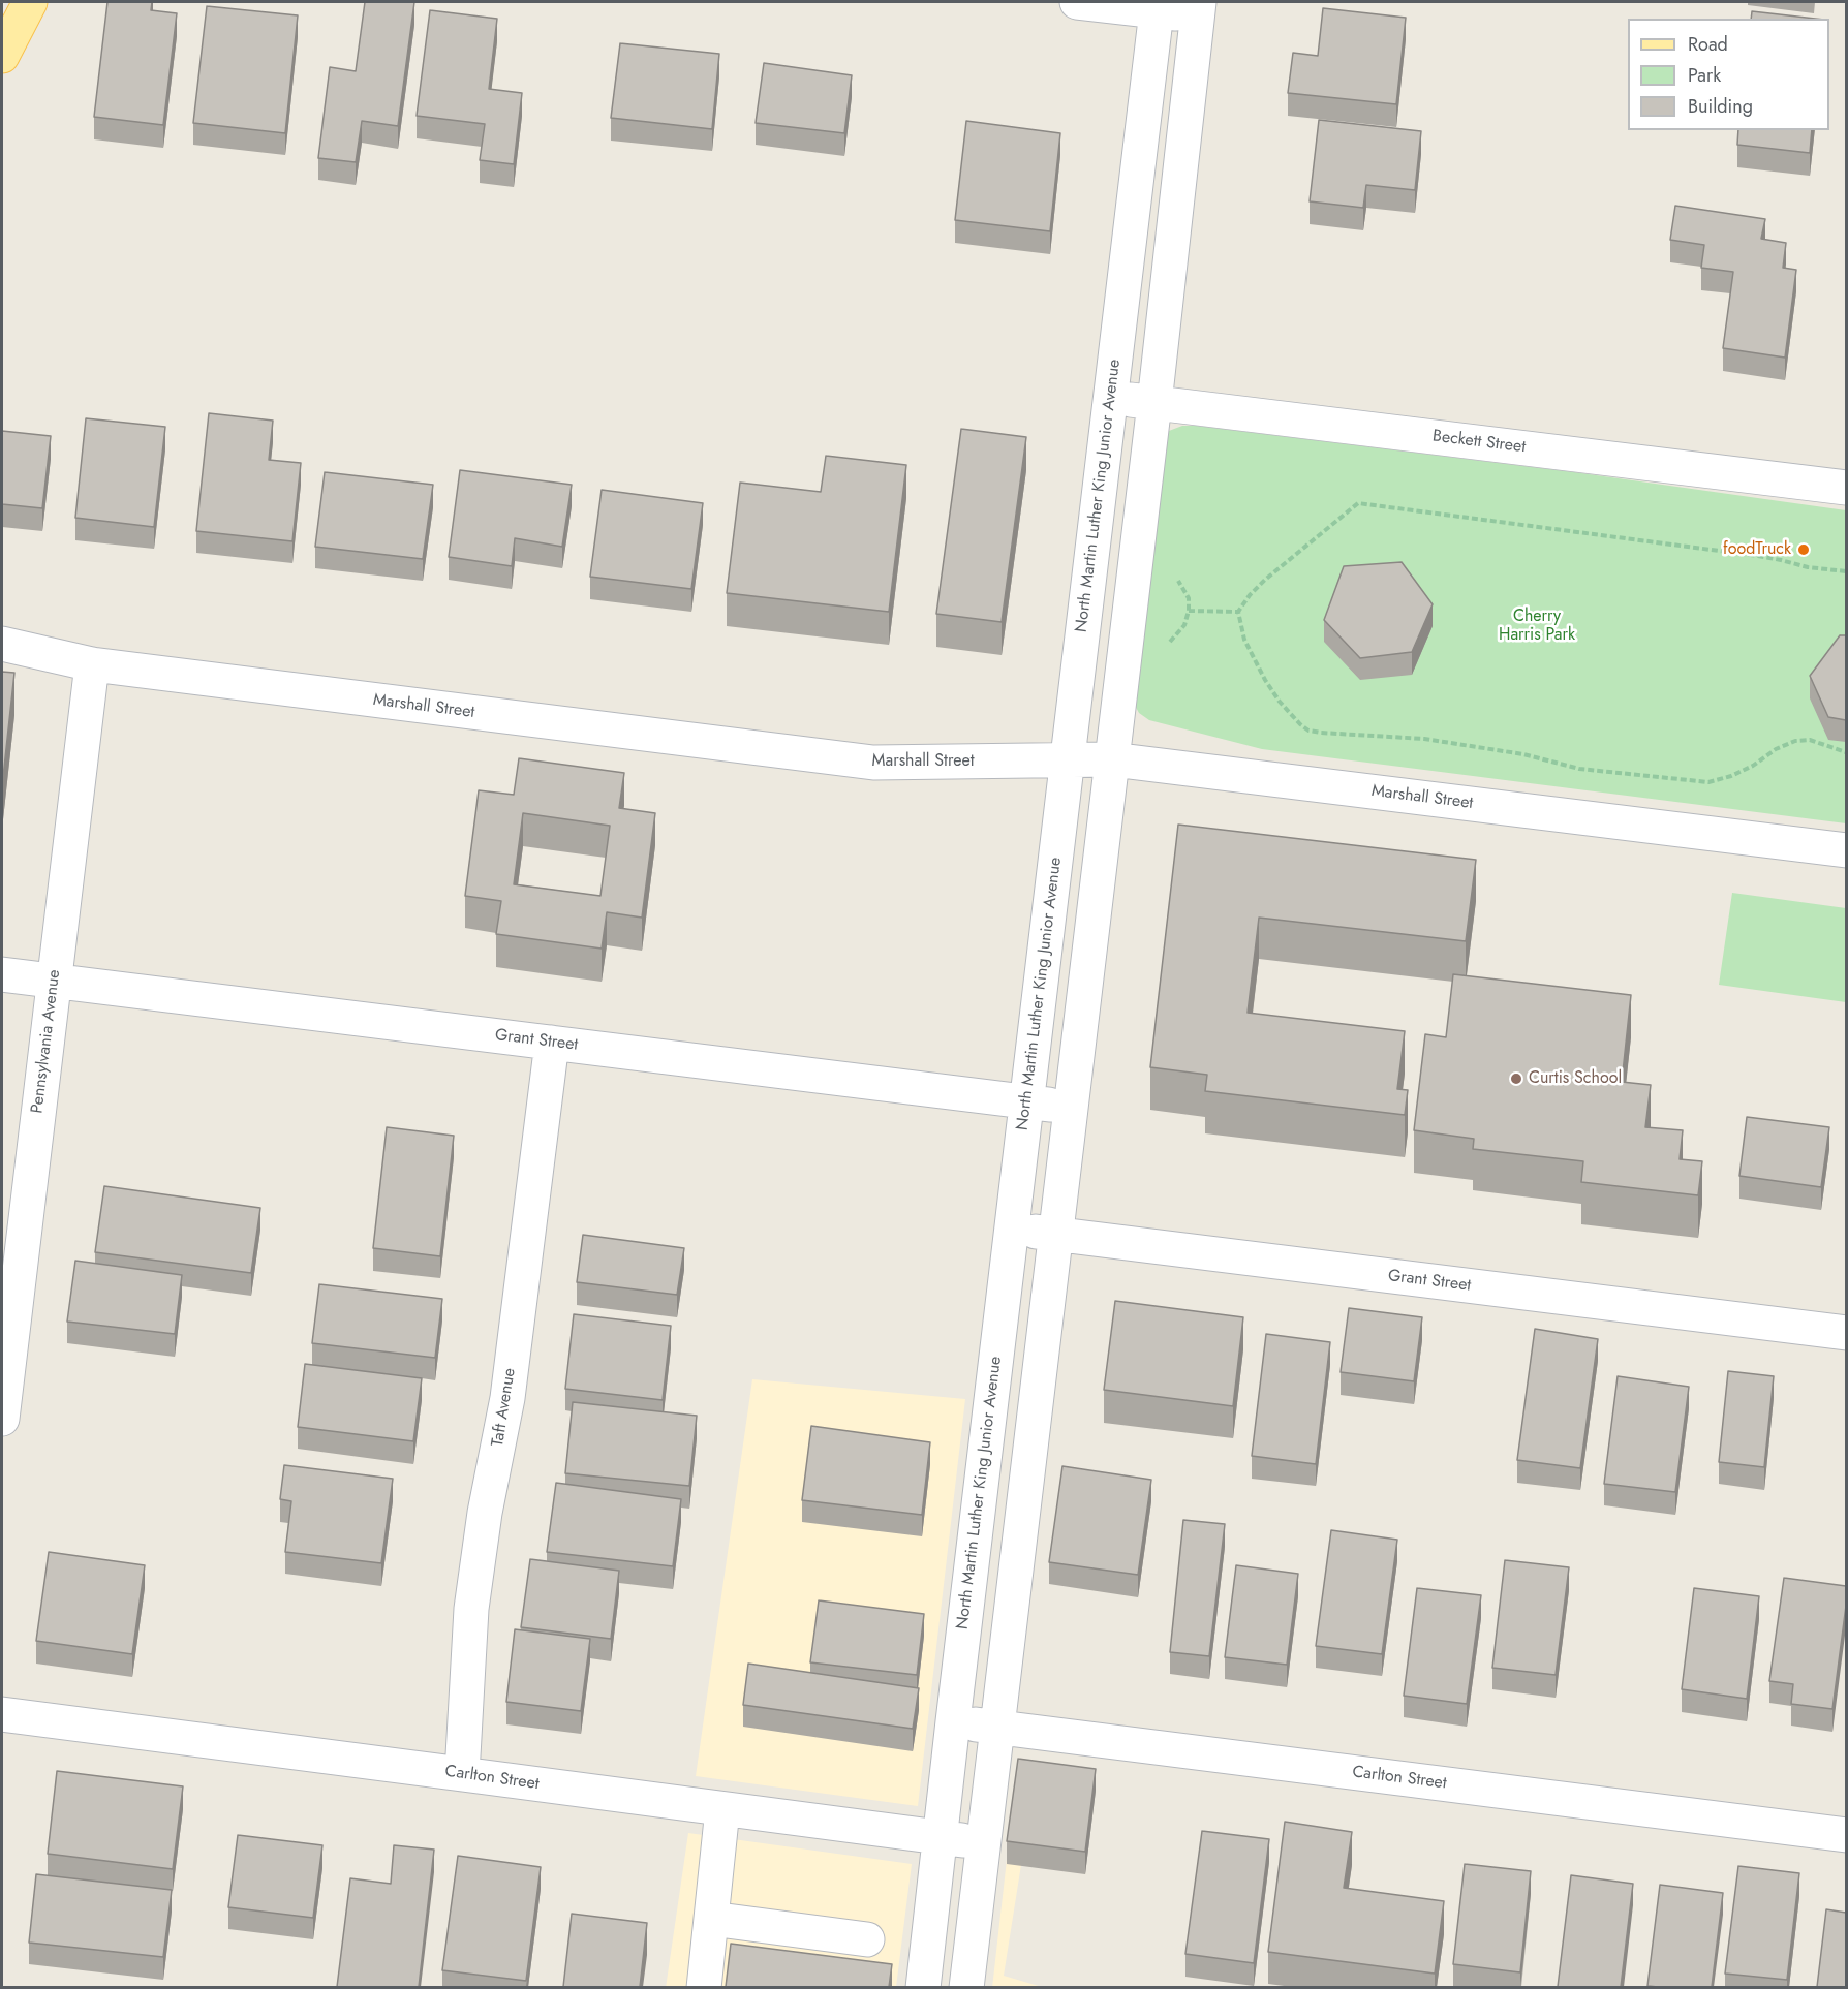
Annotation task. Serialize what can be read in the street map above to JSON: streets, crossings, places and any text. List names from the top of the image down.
{
  "streets": {
    "street": [
      "Beckett Street",
      "North Martin Luther King Junior Avenue",
      "Marshall Street",
      "Grant Street",
      "Pennsylvania Avenue",
      "Taft Avenue",
      "Carlton Street"
    ]
  },
  "crossings": [
    ["Beckett Street", "North Martin Luther King Junior Avenue"],
    ["North Martin Luther King Junior Avenue", "Marshall Street"],
    ["North Martin Luther King Junior Avenue", "Grant Street"],
    ["North Martin Luther King Junior Avenue", "Carlton Street"],
    ["Marshall Street", "Pennsylvania Avenue"],
    ["Grant Street", "Pennsylvania Avenue"],
    ["Grant Street", "Taft Avenue"],
    ["Taft Avenue", "Carlton Street"]
  ],
  "parks": ["Cherry Harris Park"],
  "places": ["foodTruck", "Curtis School"],
  "legend": ["Road", "Park", "Building"]
}
